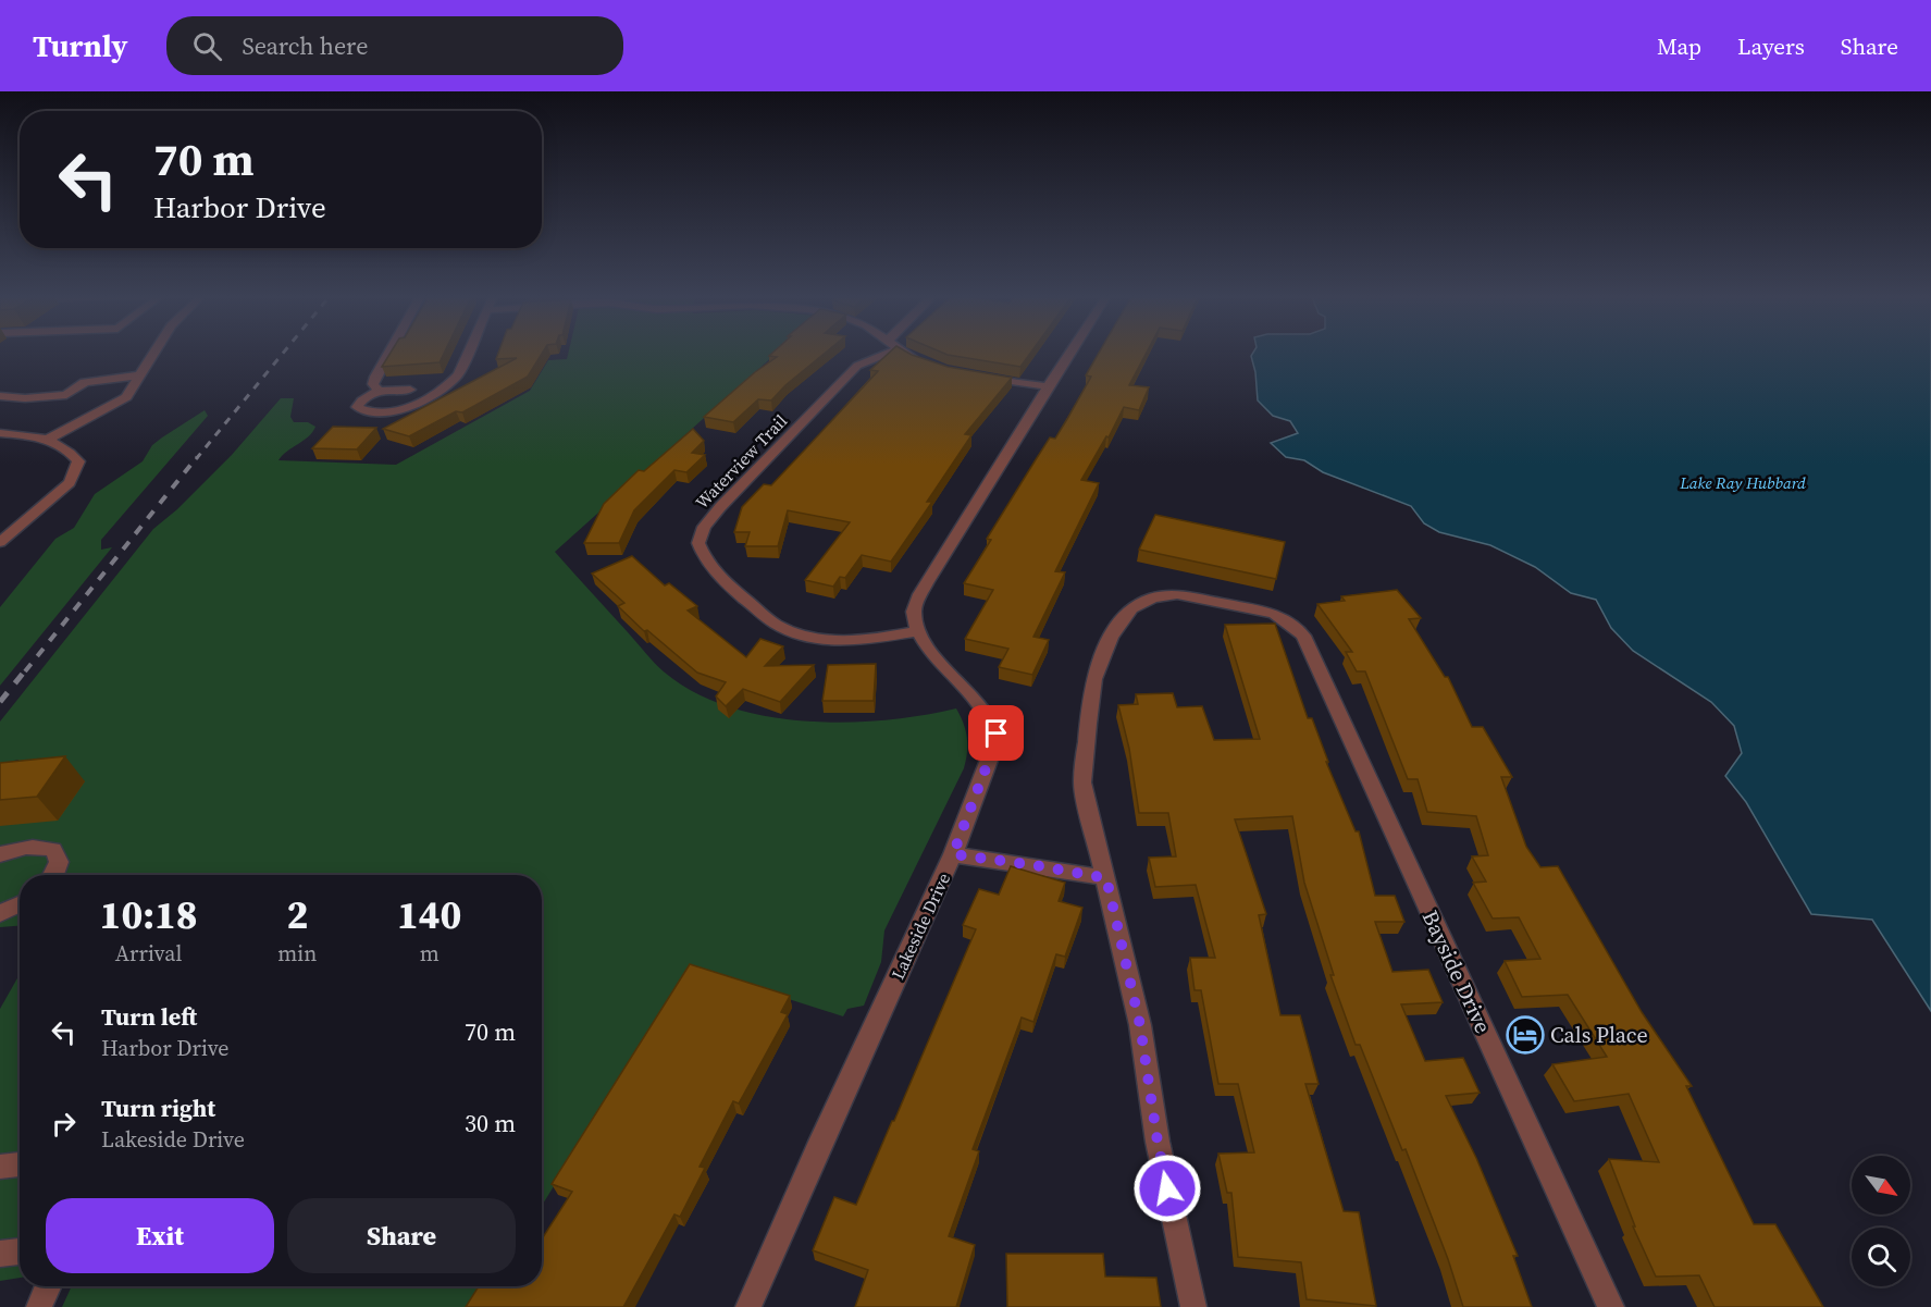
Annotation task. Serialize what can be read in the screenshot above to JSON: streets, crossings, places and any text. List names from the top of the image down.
{
  "streets": {
    "street": ["Waterview Trail", "Lakeside Drive", "Bayside Drive"]
  },
  "crossings": [
    ["Waterview Trail", "Lakeside Drive"]
  ],
  "water": ["Lake Ray Hubbard"],
  "places": {
    "hotel": ["Cals Place"]
  },
  "north": "bottom right",
  "page": {
    "header": "Turnly",
    "search": "Search here",
    "nav": ["Map", "Layers", "Share"],
    "turn": ["70 m", "Harbor Drive"],
    "eta": [
      "10:18",
      "Arrival",
      "2",
      "min",
      "140",
      "m"
    ],
    "list": [
      {
        "name": "Turn left",
        "note": "Harbor Drive",
        "value": "70 m"
      },
      {
        "name": "Turn right",
        "note": "Lakeside Drive",
        "value": "30 m"
      }
    ],
    "buttons": ["Exit", "Share"]
  }
}
